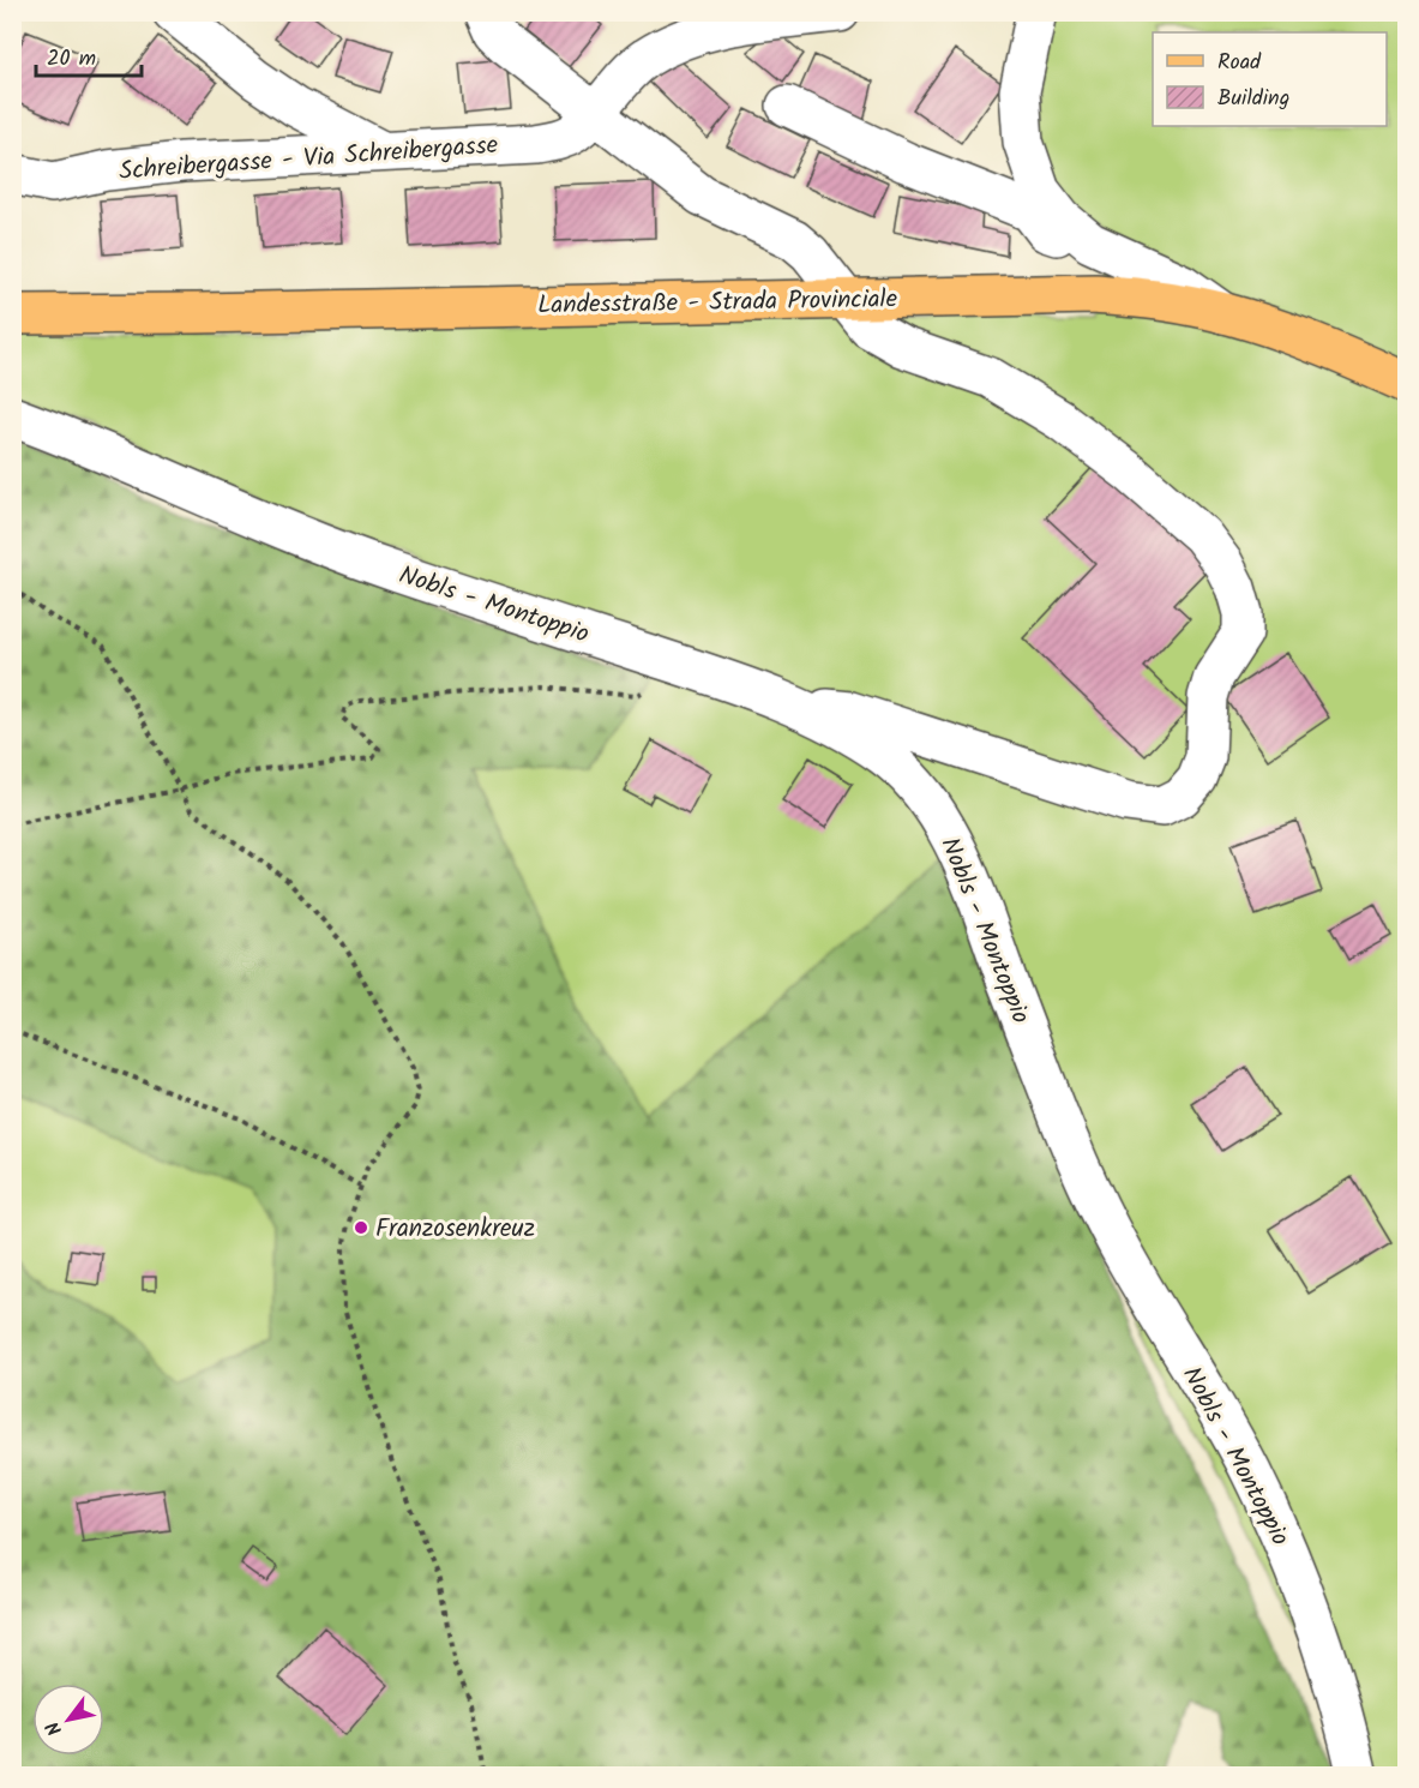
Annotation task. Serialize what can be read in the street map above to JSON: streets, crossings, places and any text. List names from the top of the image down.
{
  "streets": {
    "main road": ["Landesstraße - Strada Provinciale"],
    "street": ["Schreibergasse - Via Schreibergasse", "Nobls - Montoppio"]
  },
  "places": ["Franzosenkreuz"],
  "legend": ["Road", "Building"],
  "scale_bar": "20 m",
  "north": "bottom left"
}
